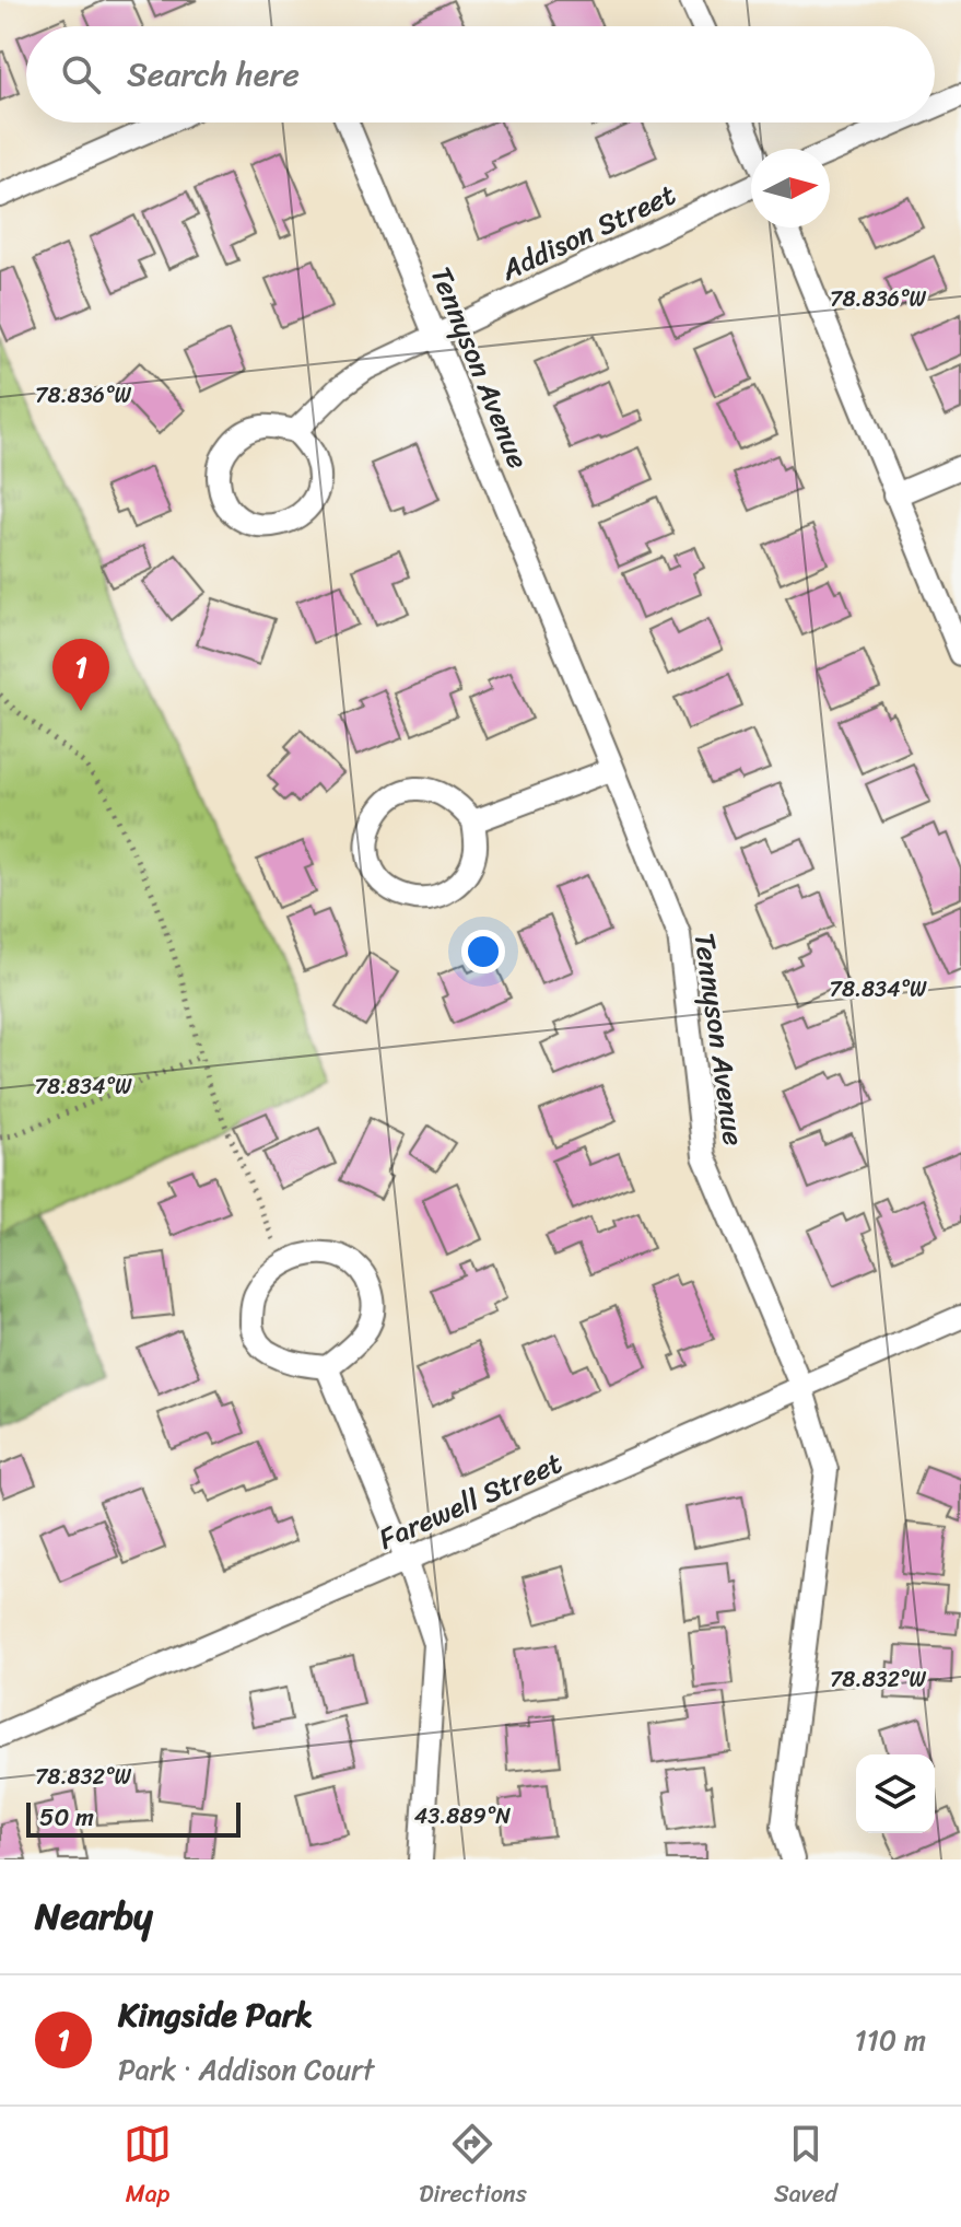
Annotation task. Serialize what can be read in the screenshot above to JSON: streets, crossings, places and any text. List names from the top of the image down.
{
  "streets": {
    "street": ["Addison Street", "Tennyson Avenue", "Farewell Street"]
  },
  "crossings": [
    ["Addison Street", "Tennyson Avenue"],
    ["Tennyson Avenue", "Farewell Street"]
  ],
  "scale_bar": "50 m",
  "north": "right",
  "page": {
    "search": "Search here",
    "pins": "1",
    "scale": "50 m",
    "heading": "Nearby",
    "list": [
      {
        "mark": "1",
        "name": "Kingside Park",
        "note": "Park · Addison Court",
        "value": "110 m"
      }
    ],
    "nav": ["Map", "Directions", "Saved"]
  },
  "coordinates": [
    "78.836°W",
    "78.834°W",
    "78.832°W",
    "43.889°N"
  ]
}
